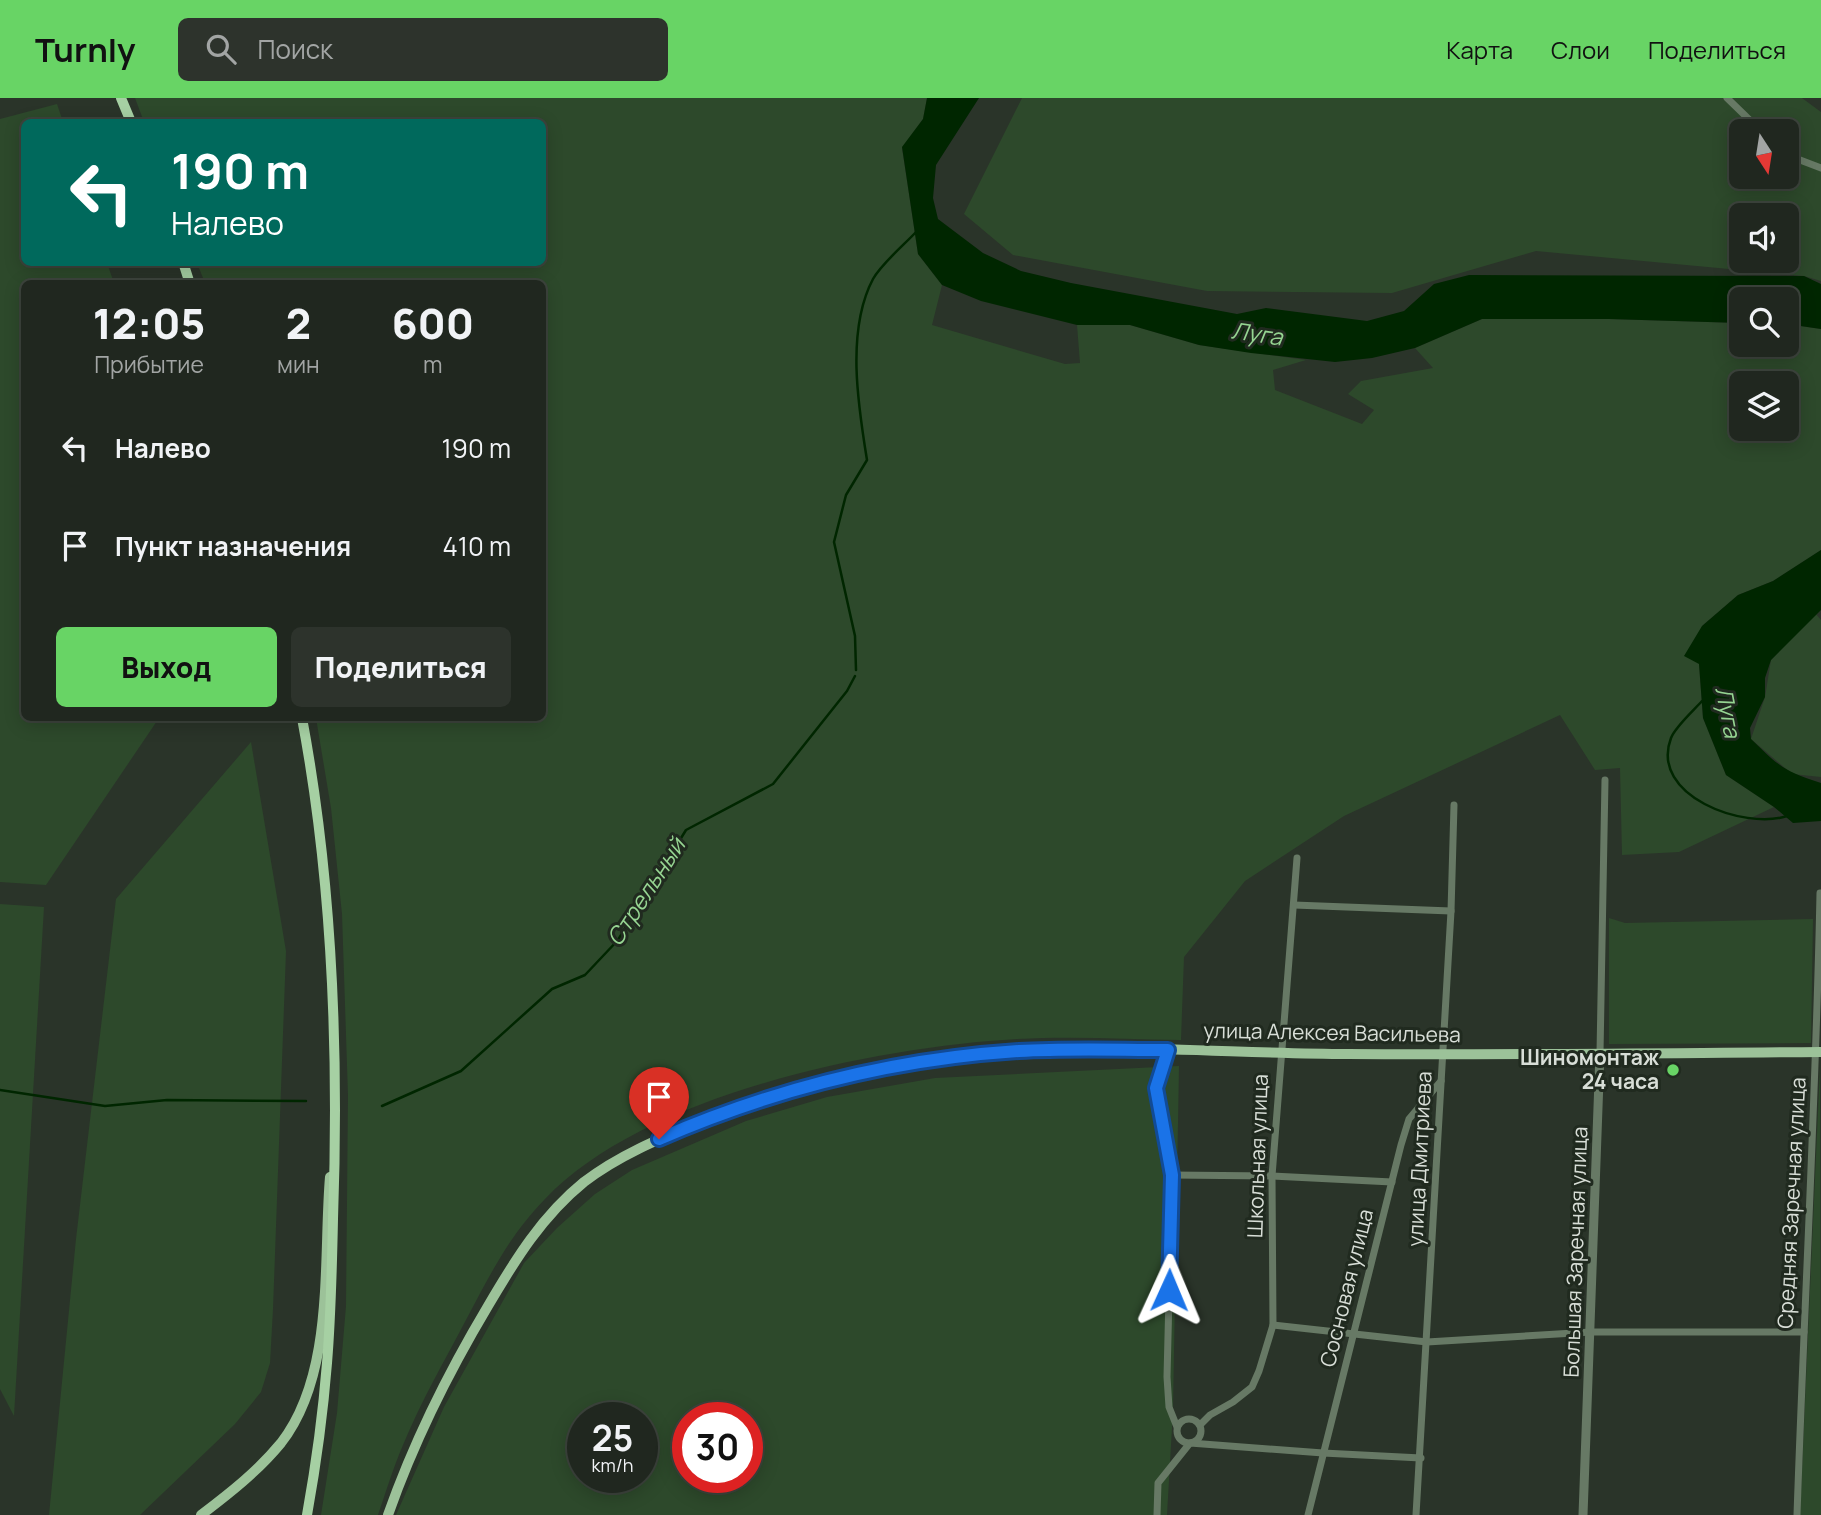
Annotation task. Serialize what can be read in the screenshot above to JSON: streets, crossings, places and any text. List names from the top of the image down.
{
  "streets": {
    "main road": ["улица Алексея Васильева"],
    "street": [
      "Школьная улица",
      "улица Дмитриева",
      "Средняя Заречная улица",
      "Большая Заречная улица",
      "Сосновая улица"
    ]
  },
  "crossings": [
    ["улица Алексея Васильева", "Школьная улица"],
    ["улица Алексея Васильева", "улица Дмитриева"],
    ["улица Алексея Васильева", "Средняя Заречная улица"],
    ["улица Алексея Васильева", "Большая Заречная улица"],
    ["улица Дмитриева", "Сосновая улица"]
  ],
  "water": ["Луга", "Стрельный"],
  "places": ["Шиномонтаж 24 часа"],
  "north": "bottom",
  "page": {
    "header": "Turnly",
    "search": "Поиск",
    "nav": ["Карта", "Слои", "Поделиться"],
    "turn": ["190 m", "Налево"],
    "eta": [
      "12:05",
      "Прибытие",
      "2",
      "мин",
      "600",
      "m"
    ],
    "list": [
      {
        "name": "Налево",
        "value": "190 m"
      },
      {
        "name": "Пункт назначения",
        "value": "410 m"
      }
    ],
    "buttons": ["Выход", "Поделиться"],
    "speed": "25 km/h",
    "limit": "30"
  }
}
